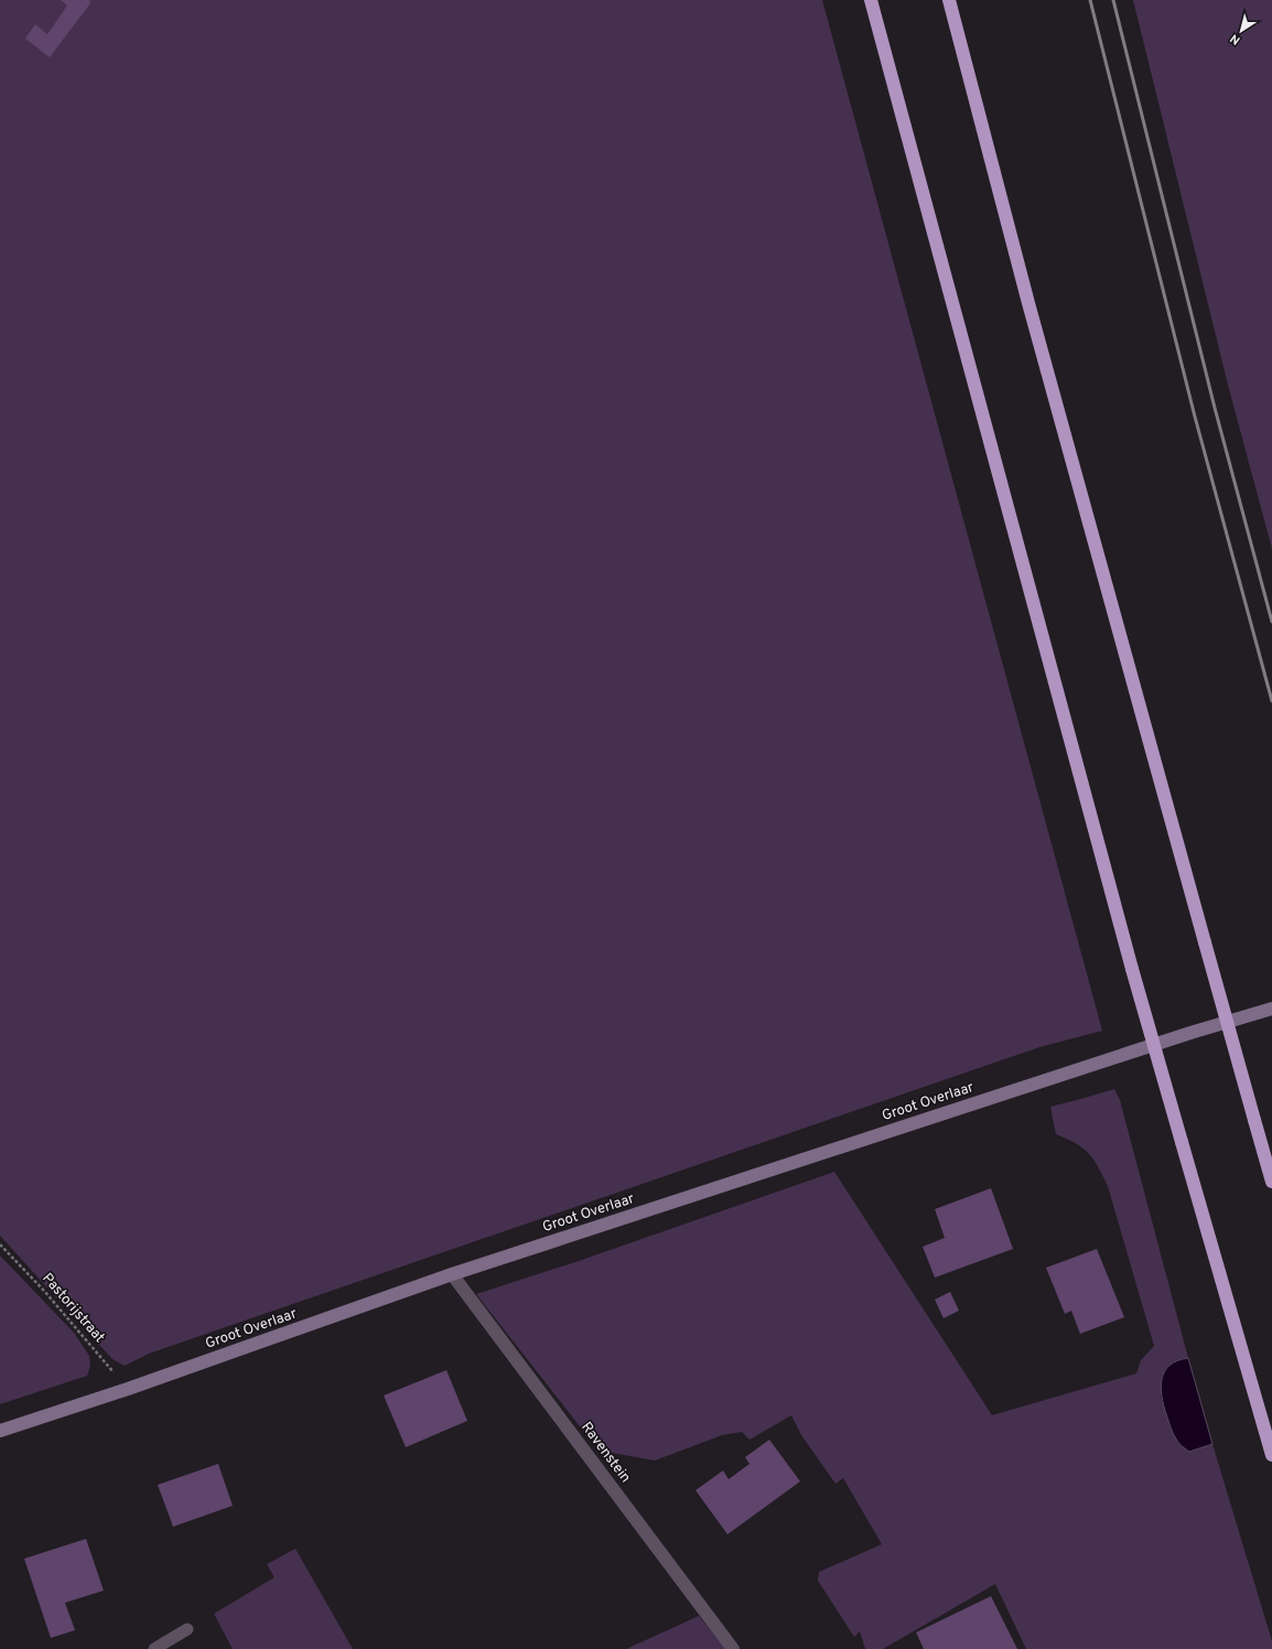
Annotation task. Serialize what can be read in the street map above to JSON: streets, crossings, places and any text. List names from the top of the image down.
{
  "streets": {
    "main road": ["Groot Overlaar"],
    "street": ["Ravenstein"],
    "path": ["Pastorijstraat"]
  },
  "crossings": [
    ["Groot Overlaar", "Pastorijstraat"],
    ["Groot Overlaar", "Ravenstein"]
  ],
  "north": "bottom left"
}
